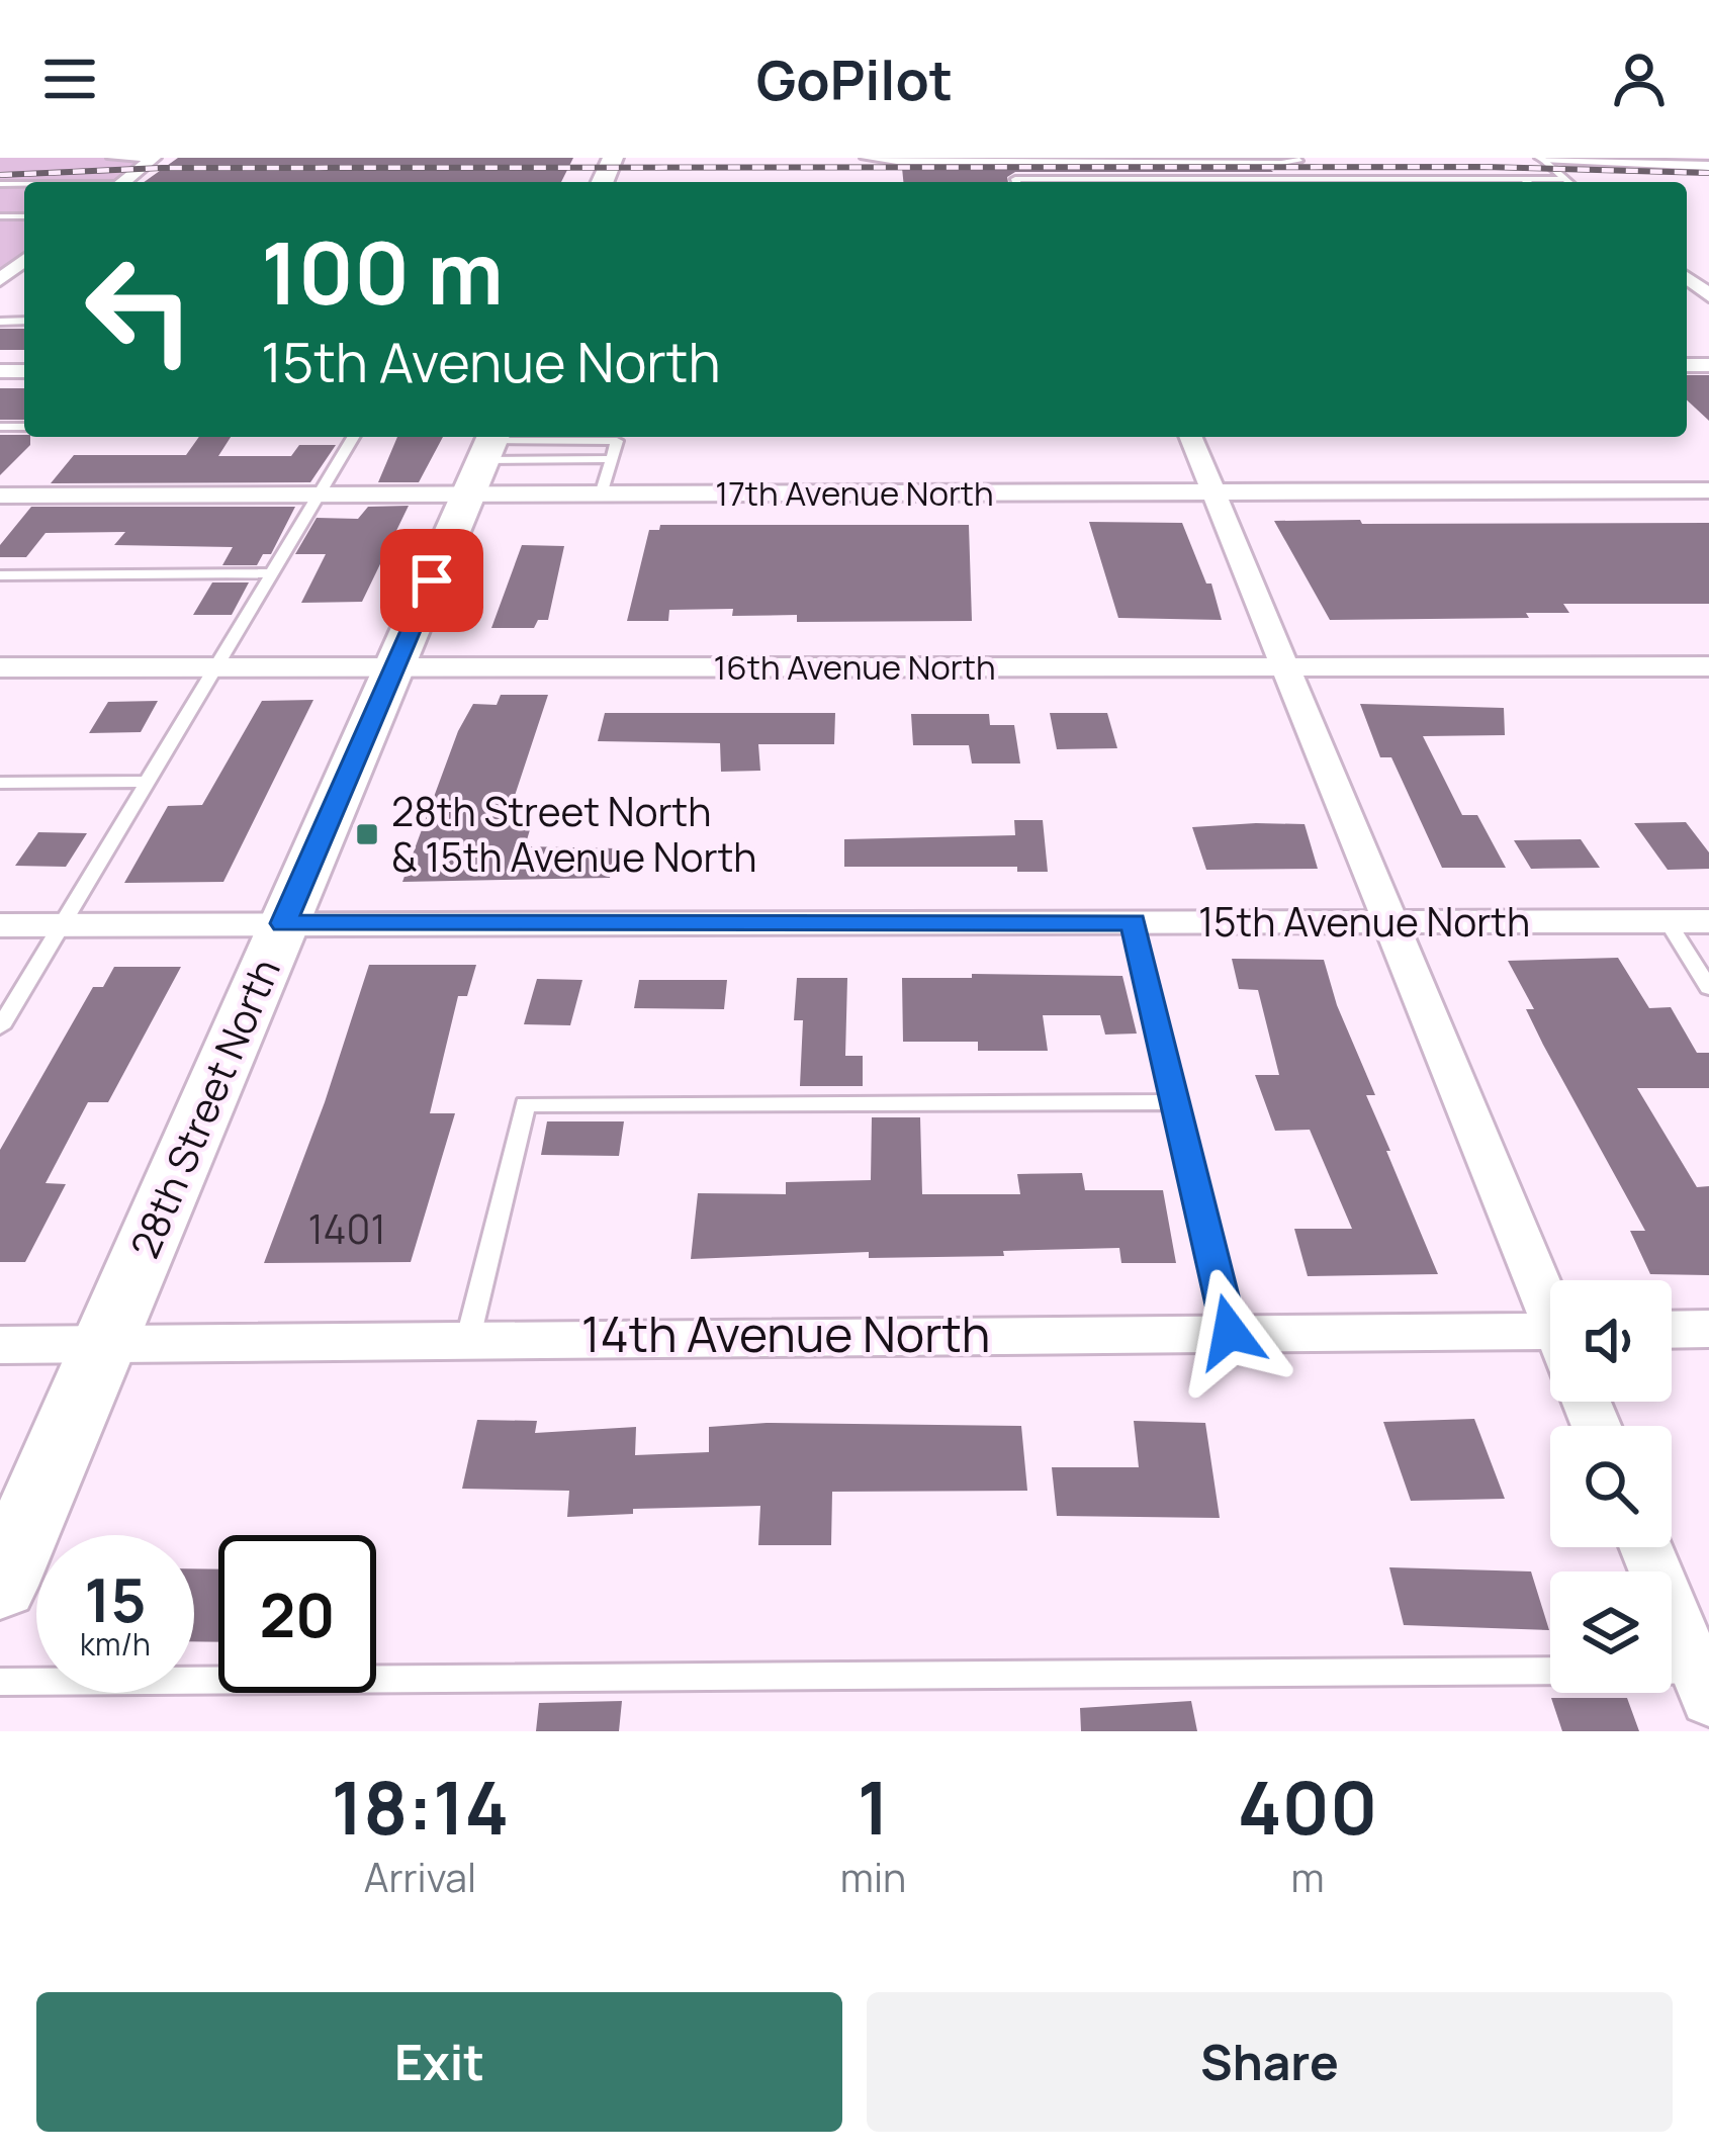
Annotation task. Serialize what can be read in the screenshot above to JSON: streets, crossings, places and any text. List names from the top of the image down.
{
  "streets": {
    "street": [
      "17th Avenue North",
      "16th Avenue North",
      "15th Avenue North",
      "28th Street North",
      "14th Avenue North"
    ]
  },
  "crossings": [
    ["17th Avenue North", "28th Street North"],
    ["16th Avenue North", "28th Street North"],
    ["15th Avenue North", "28th Street North"],
    ["28th Street North", "14th Avenue North"]
  ],
  "places": {
    "transit": ["28th Street North & 15th Avenue North"]
  },
  "house_numbers": ["1401"],
  "page": {
    "header": "GoPilot",
    "turn": ["100 m", "15th Avenue North"],
    "speed": "15 km/h",
    "limit": "20",
    "eta": [
      "18:14",
      "Arrival",
      "1",
      "min",
      "400",
      "m"
    ],
    "buttons": ["Exit", "Share"]
  }
}
